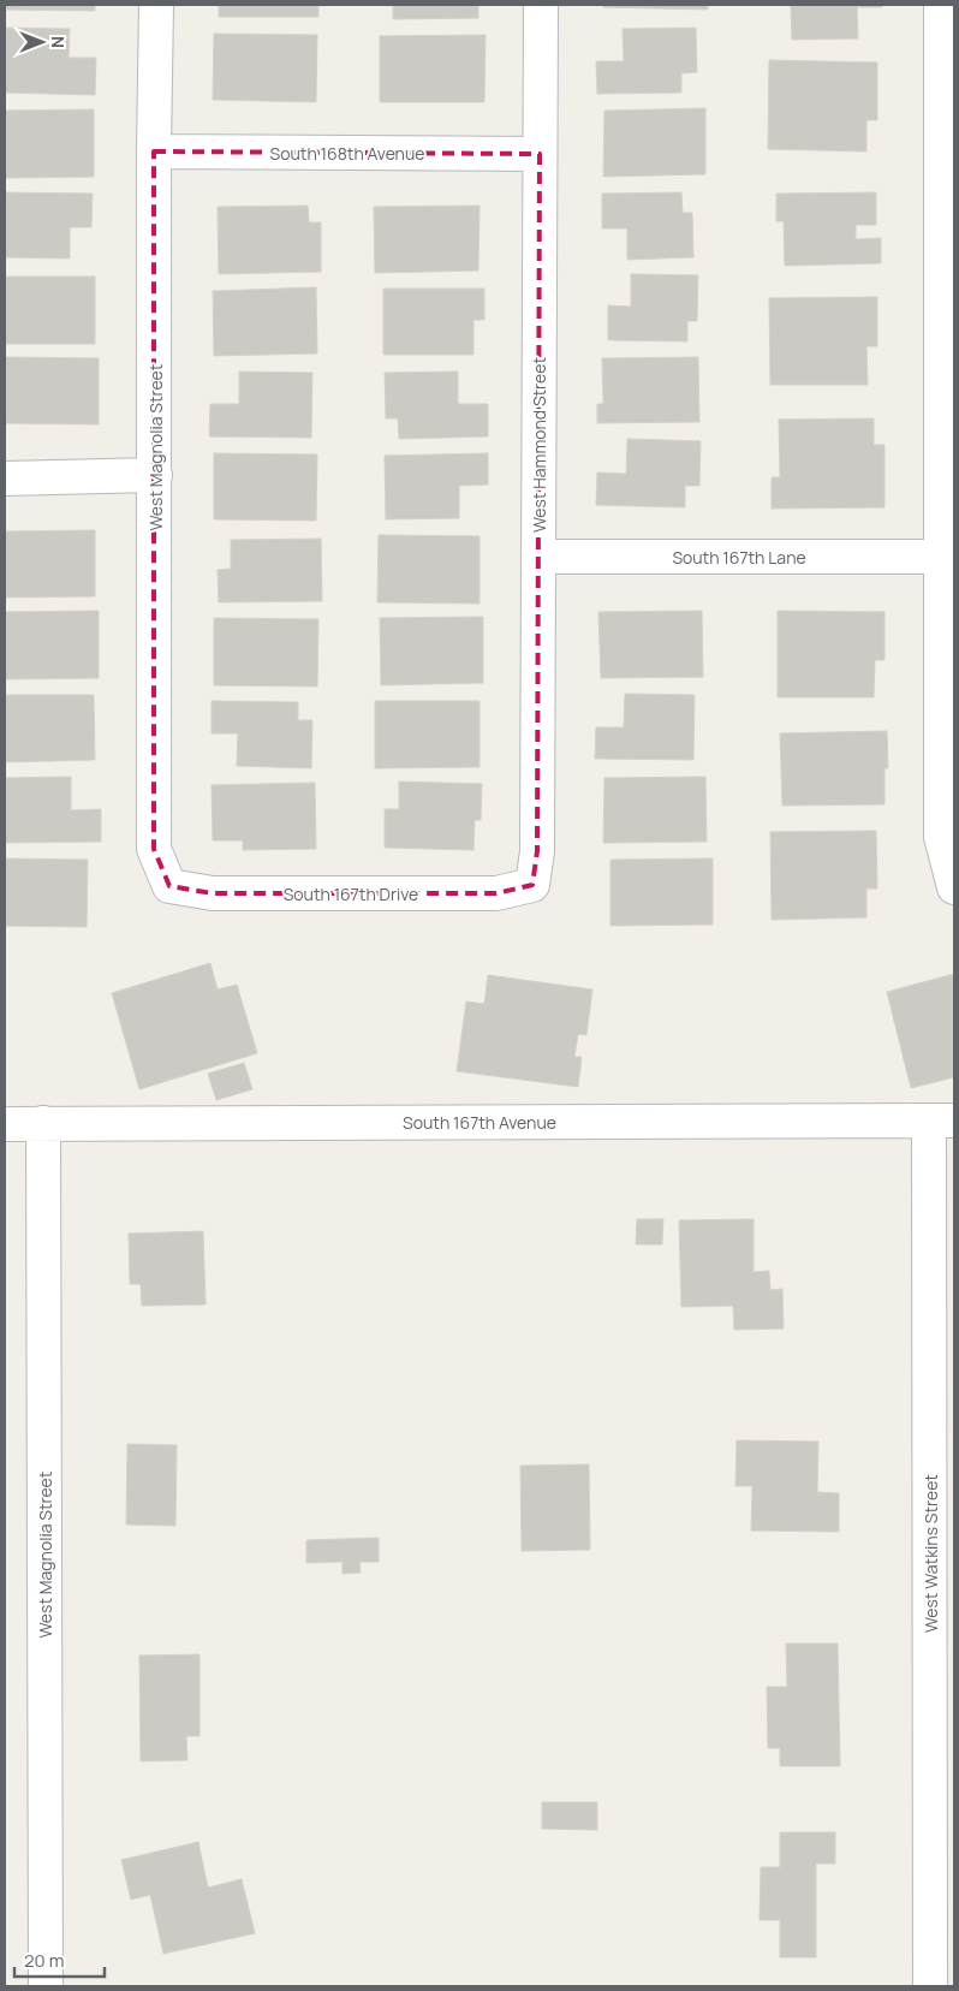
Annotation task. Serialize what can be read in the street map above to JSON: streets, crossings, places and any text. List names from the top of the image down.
{
  "streets": {
    "street": [
      "South 168th Avenue",
      "West Hammond Street",
      "West Magnolia Street",
      "South 167th Lane",
      "South 167th Drive",
      "South 167th Avenue",
      "West Watkins Street"
    ]
  },
  "crossings": [
    ["South 168th Avenue", "West Hammond Street"],
    ["South 168th Avenue", "West Magnolia Street"],
    ["West Hammond Street", "South 167th Lane"],
    ["West Hammond Street", "South 167th Drive"],
    ["West Magnolia Street", "South 167th Drive"],
    ["West Magnolia Street", "South 167th Avenue"],
    ["South 167th Avenue", "West Watkins Street"]
  ],
  "scale_bar": "20 m",
  "north": "right"
}
